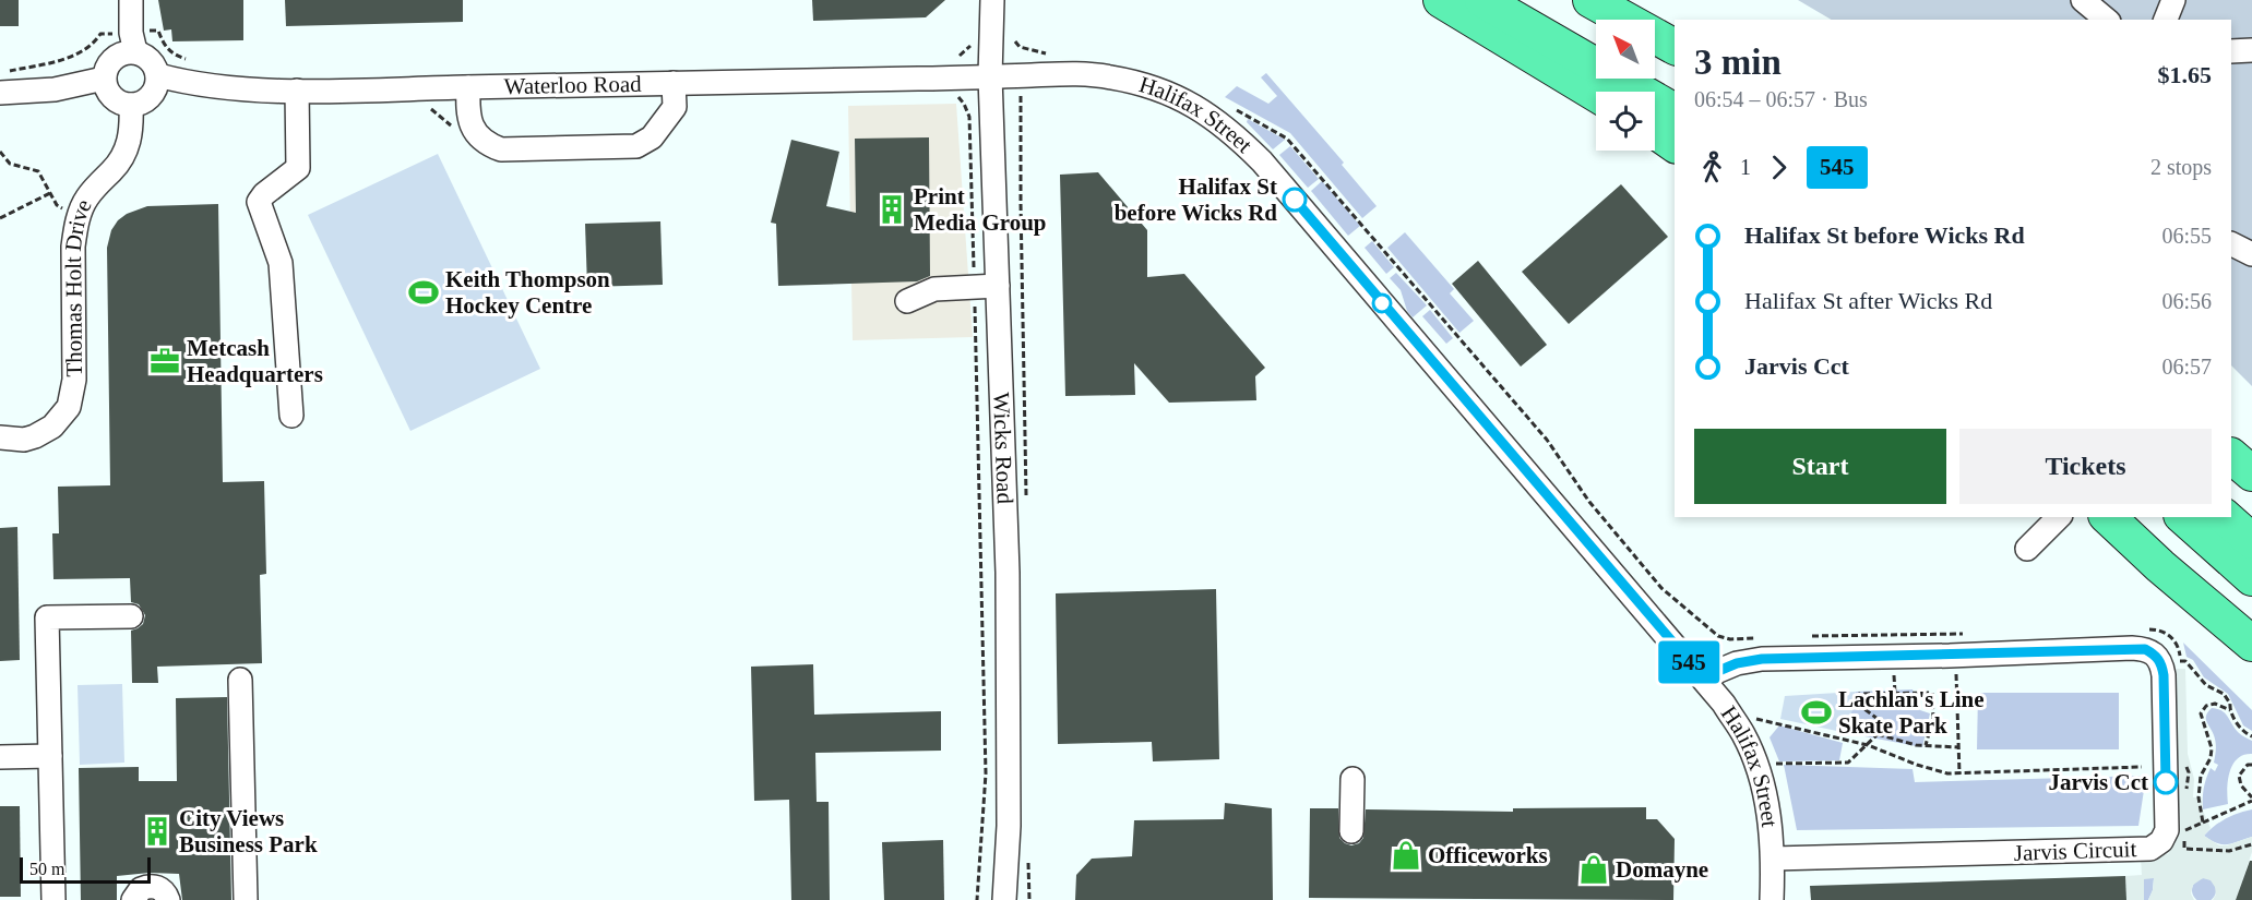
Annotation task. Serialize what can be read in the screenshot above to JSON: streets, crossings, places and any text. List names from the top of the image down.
{
  "streets": {
    "street": [
      "Waterloo Road",
      "Halifax Street",
      "Thomas Holt Drive",
      "Wicks Road",
      "Jarvis Circuit"
    ]
  },
  "crossings": [
    ["Waterloo Road", "Halifax Street"],
    ["Waterloo Road", "Thomas Holt Drive"],
    ["Waterloo Road", "Wicks Road"],
    ["Halifax Street", "Wicks Road"],
    ["Halifax Street", "Jarvis Circuit"]
  ],
  "places": {
    "other": ["Halifax St before Wicks Rd", "Jarvis Cct"],
    "building": ["Print Media Group", "City Views Business Park"],
    "sports": ["Keith Thompson Hockey Centre", "Lachlan's Line Skate Park"],
    "office": ["Metcash Headquarters"],
    "shop": ["Officeworks", "Domayne"]
  },
  "lines": ["bus line 545"],
  "scale_bar": "50 m",
  "north": "top left",
  "page": {
    "on_map": "545",
    "heading": ["3 min", "06:54 – 06:57 · Bus", "$1.65"],
    "legs": ["1", "545", "2 stops"],
    "list": [
      {
        "name": "Halifax St before Wicks Rd",
        "value": "06:55"
      },
      {
        "name": "Halifax St after Wicks Rd",
        "value": "06:56"
      },
      {
        "name": "Jarvis Cct",
        "value": "06:57"
      }
    ],
    "buttons": ["Start", "Tickets"],
    "scale": "50 m"
  }
}
